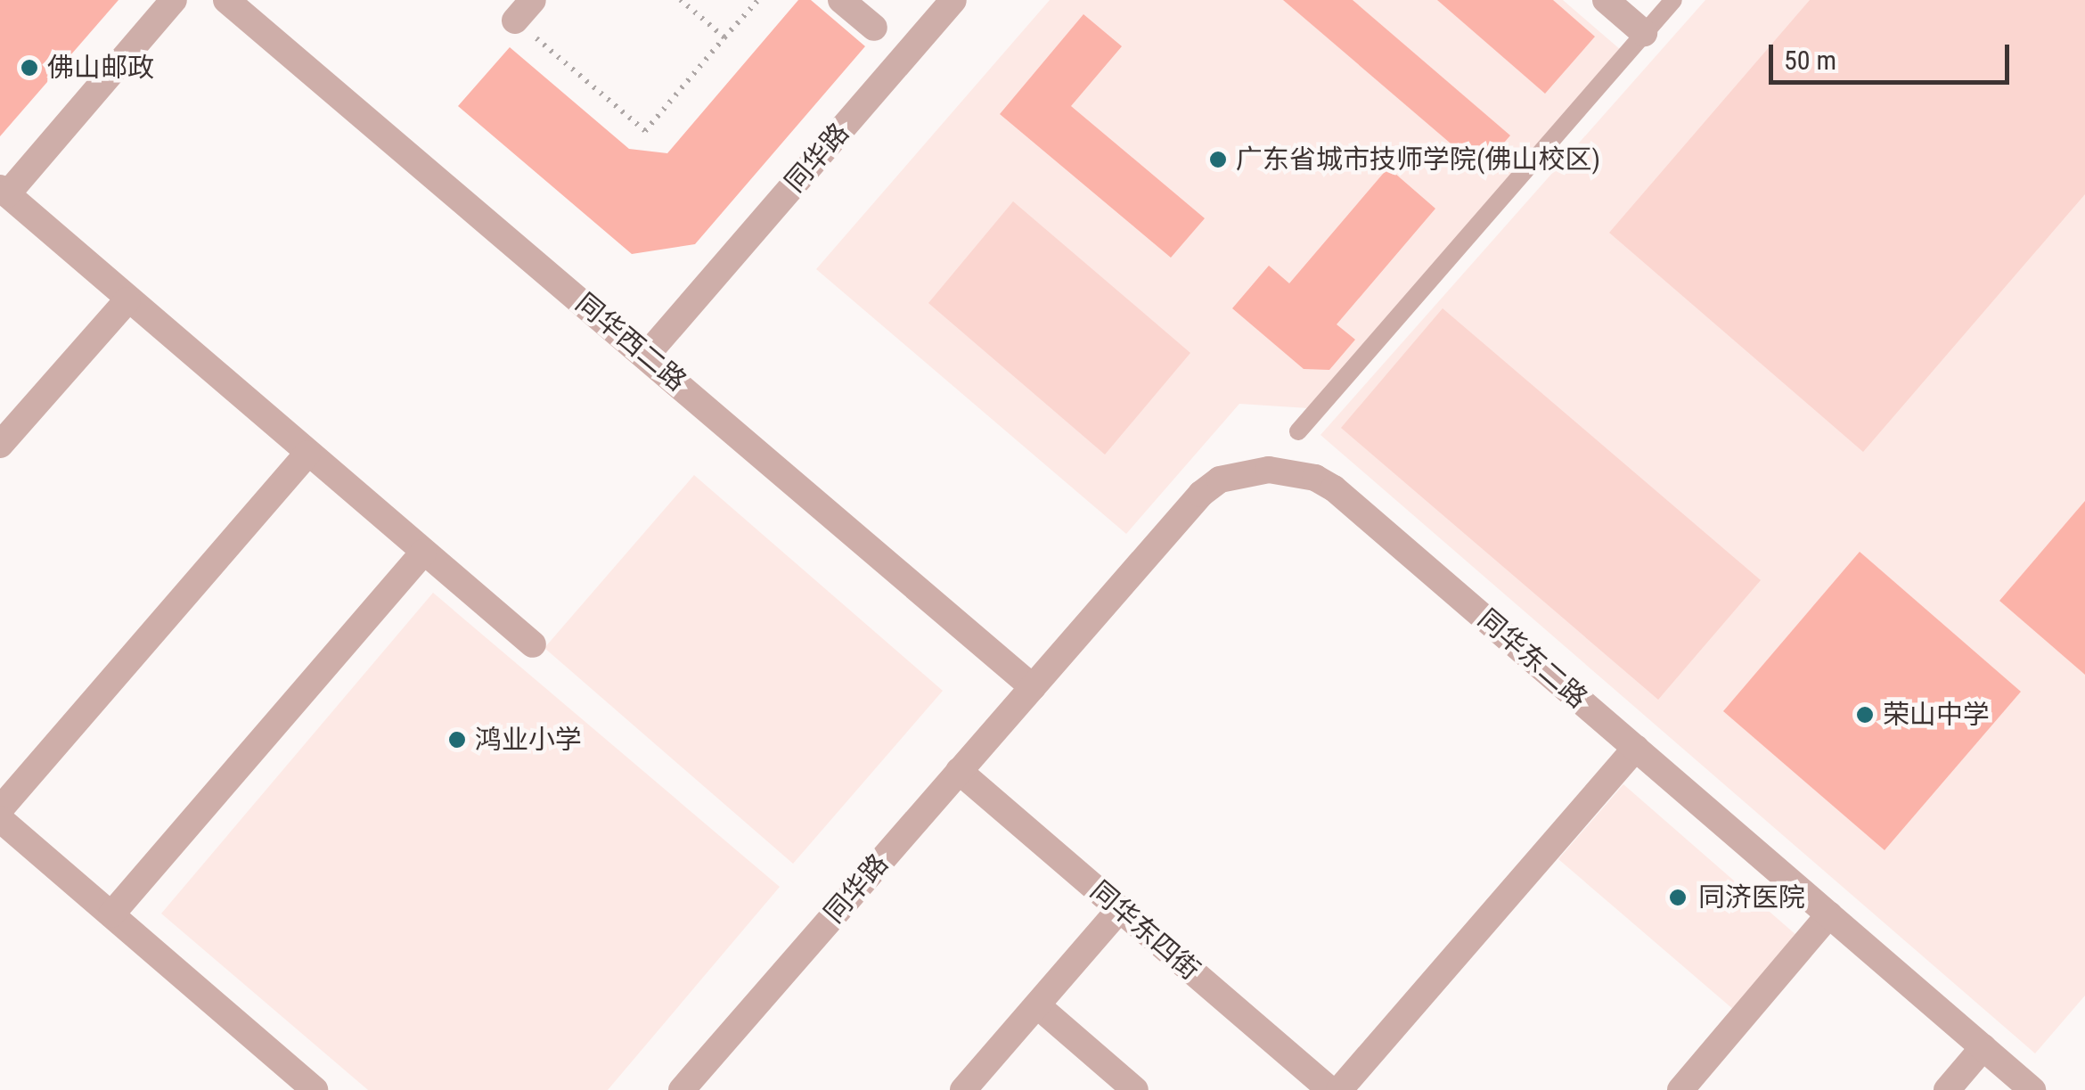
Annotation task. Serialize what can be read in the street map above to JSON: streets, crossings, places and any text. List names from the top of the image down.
{
  "streets": {
    "street": [
      "同华路",
      "同华西二路",
      "同华东二路",
      "同华东四街"
    ]
  },
  "crossings": [
    ["同华路", "同华西二路"],
    ["同华路", "同华东二路"],
    ["同华路", "同华东四街"],
    ["同华西二路", "同华东二路"]
  ],
  "places": [
    "佛山邮政",
    "广东省城市技师学院(佛山校区)",
    "荣山中学",
    "鸿业小学",
    "同济医院"
  ],
  "scale_bar": "50 m"
}
